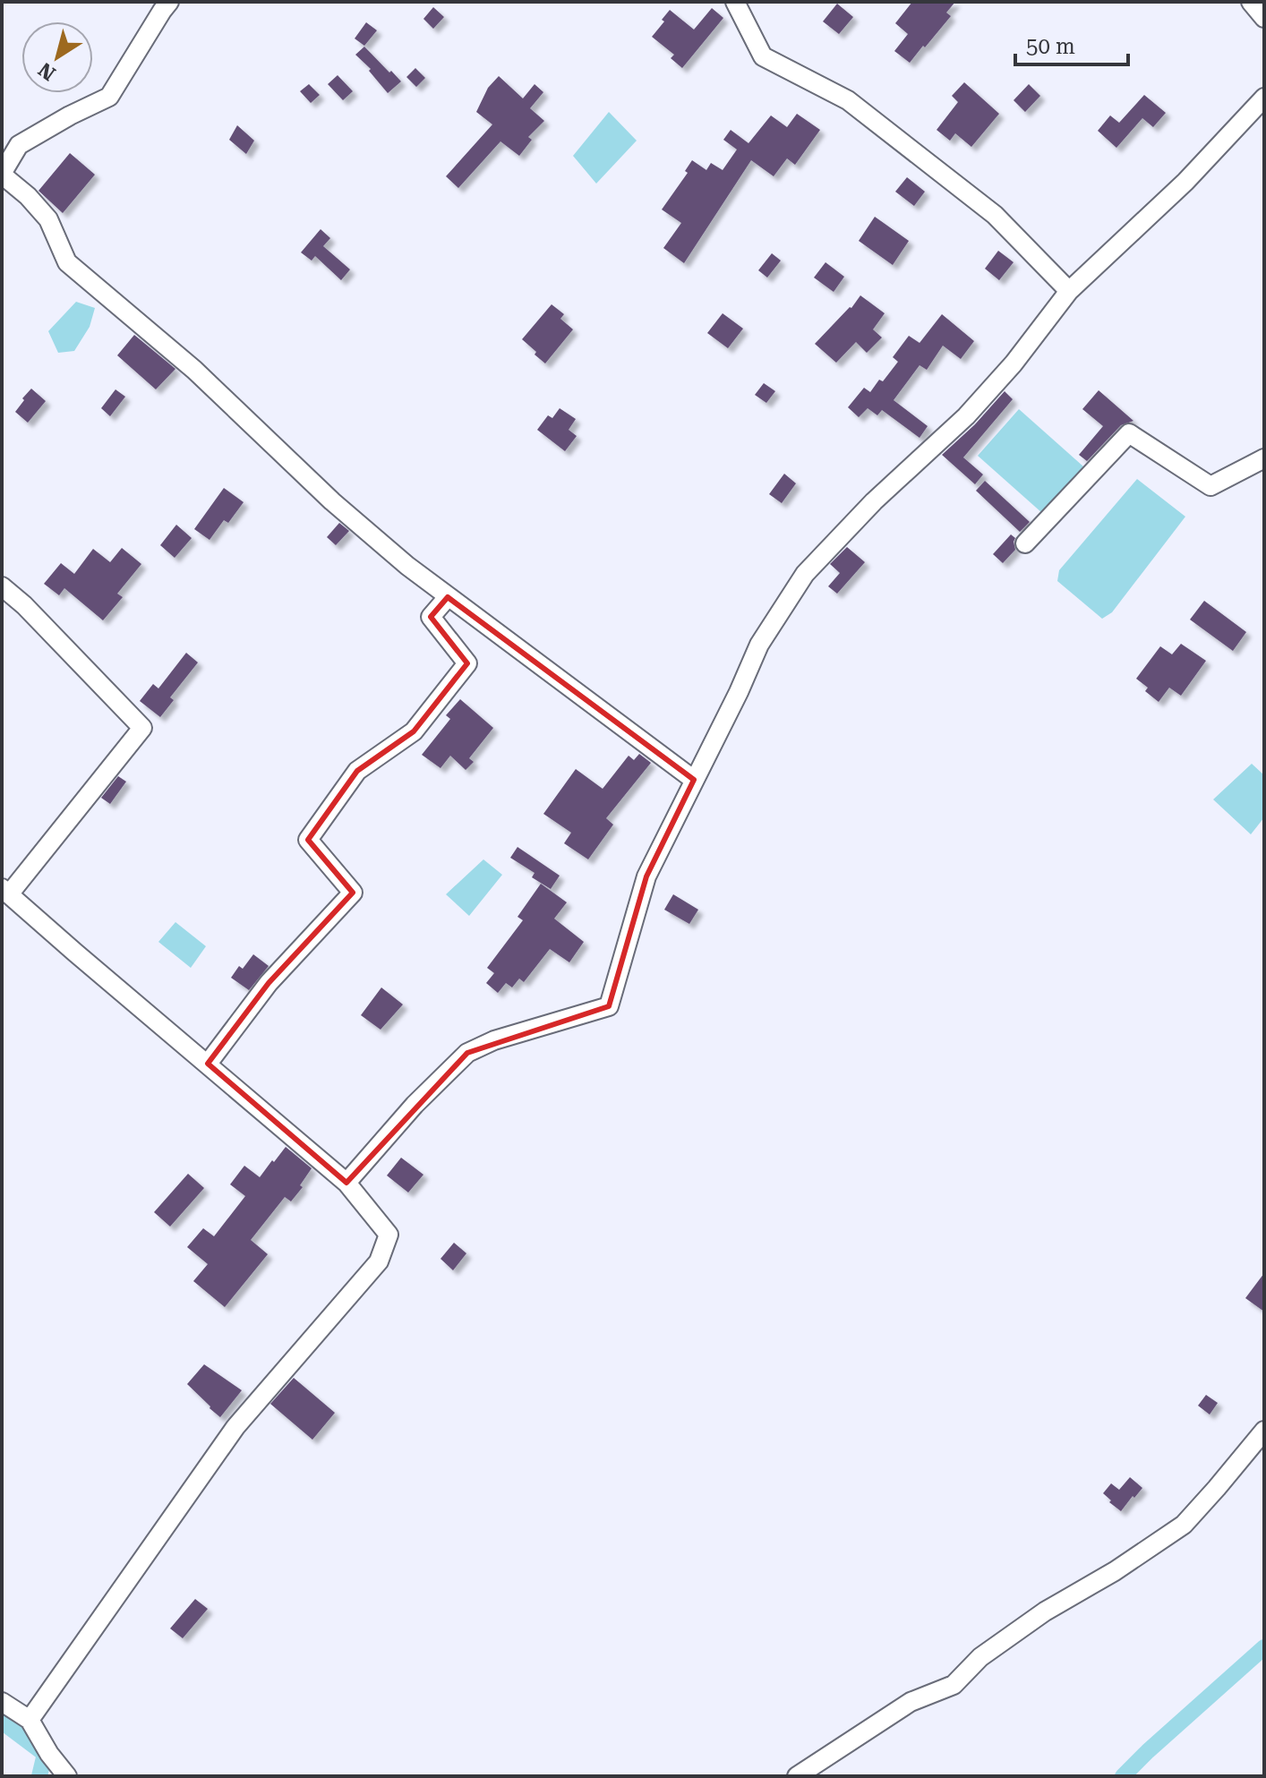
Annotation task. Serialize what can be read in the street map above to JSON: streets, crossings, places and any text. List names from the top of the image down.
{
  "scale_bar": "50 m",
  "north": "bottom left"
}
